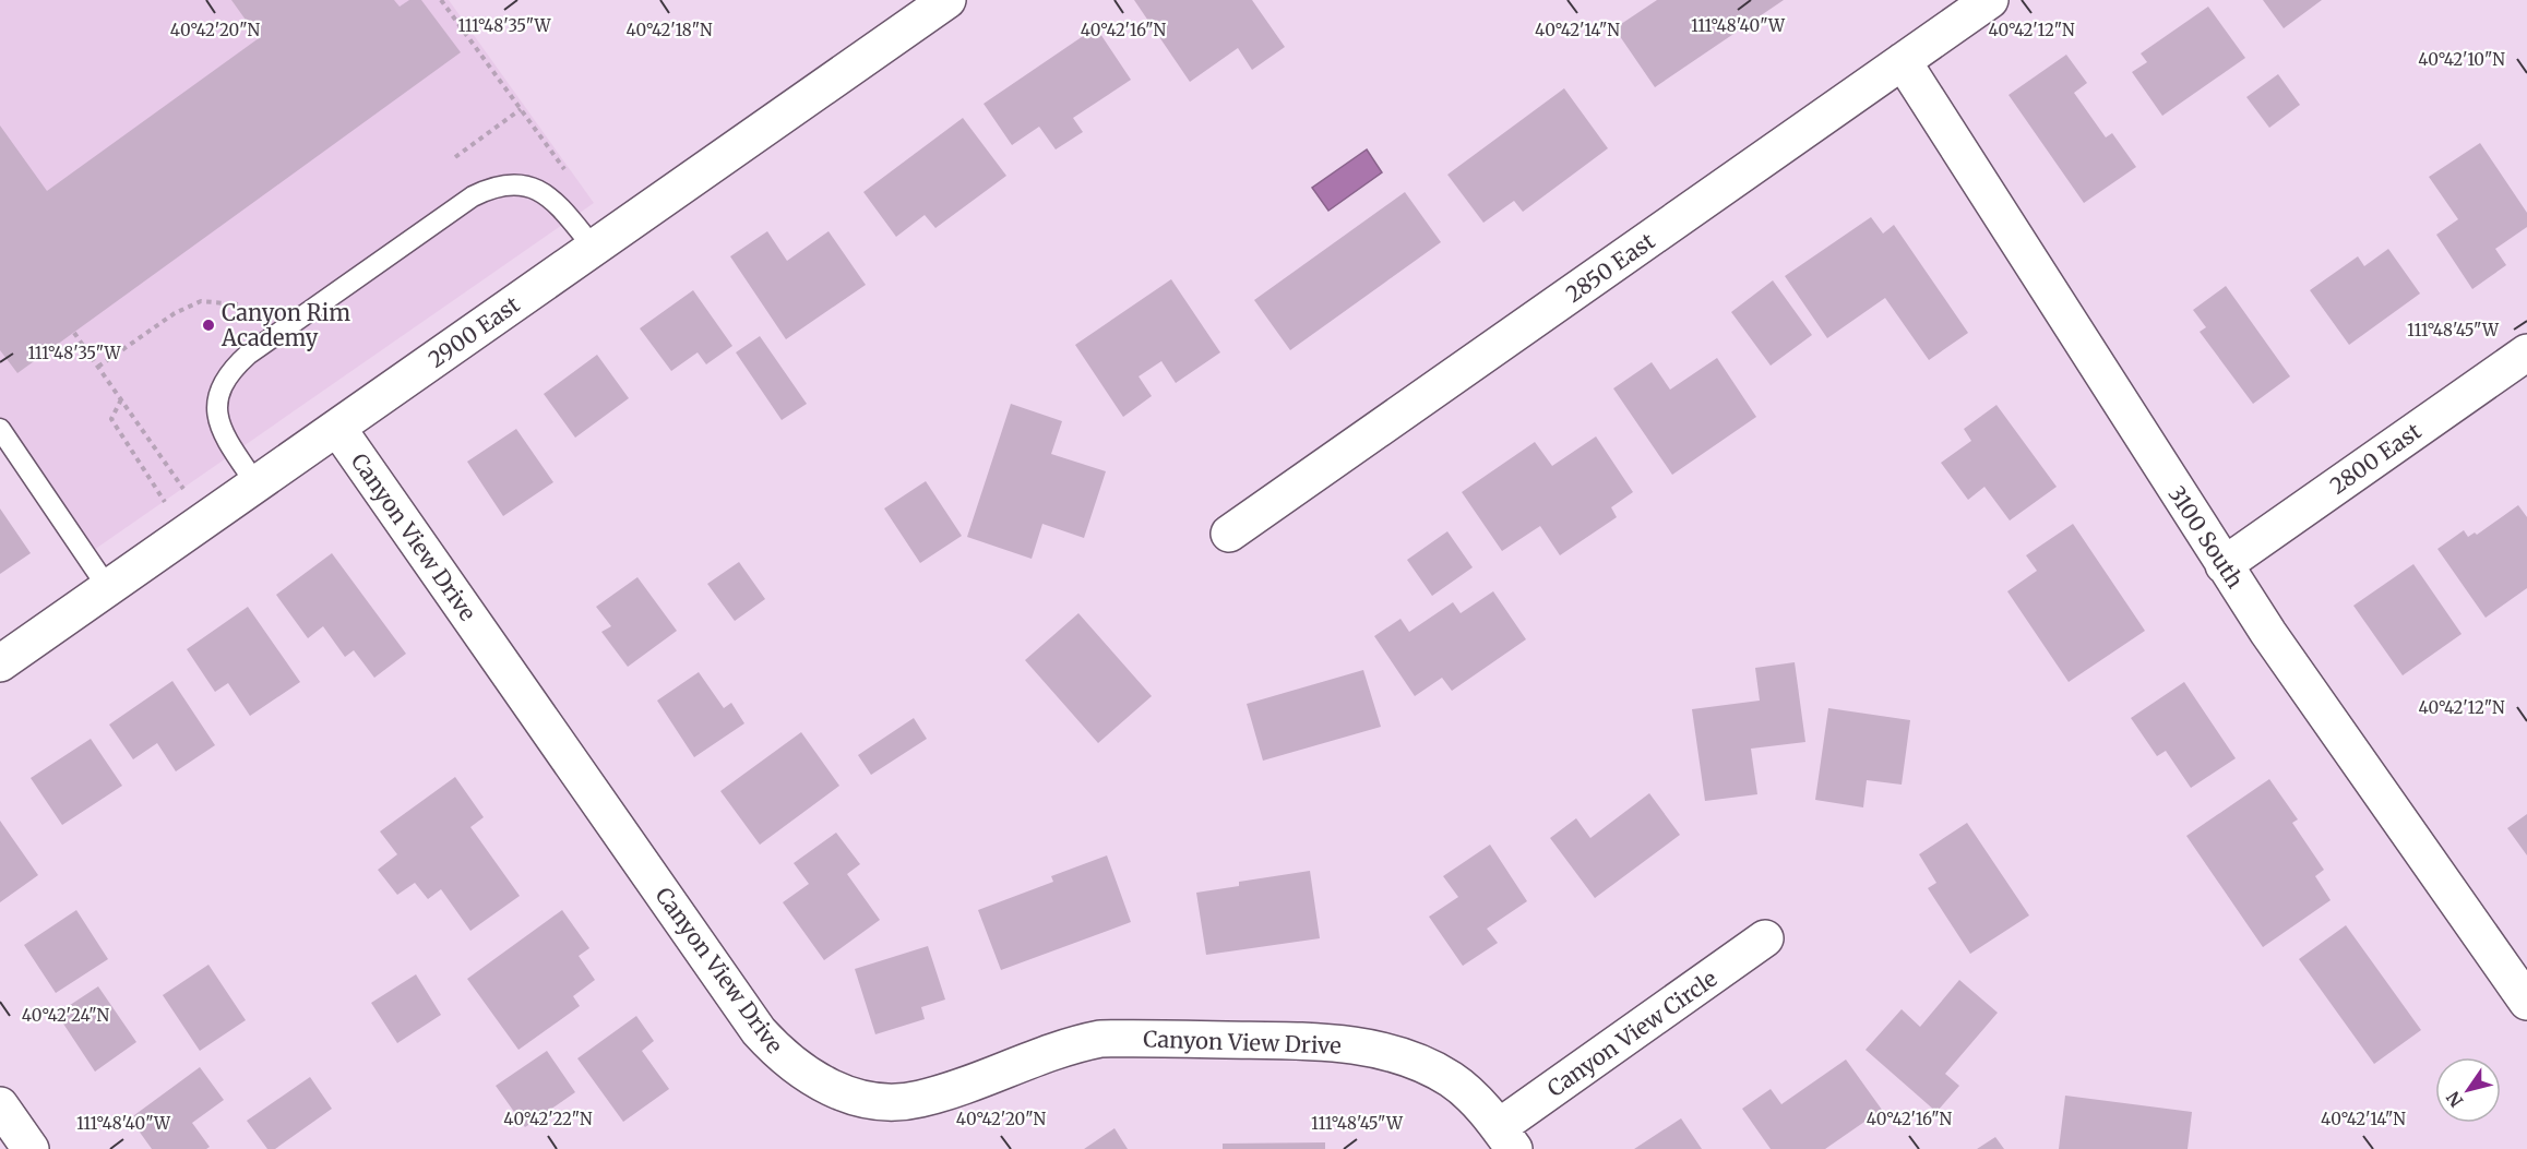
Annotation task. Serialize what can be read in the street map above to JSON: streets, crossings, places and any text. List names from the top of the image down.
{
  "streets": {
    "street": [
      "2850 East",
      "2900 East",
      "2800 East",
      "Canyon View Drive",
      "3100 South",
      "Canyon View Circle"
    ]
  },
  "crossings": [
    ["2850 East", "3100 South"],
    ["2900 East", "Canyon View Drive"],
    ["2800 East", "3100 South"],
    ["Canyon View Drive", "Canyon View Circle"]
  ],
  "places": ["Canyon Rim Academy"],
  "north": "bottom left",
  "coordinates": [
    "111°48'35\"W",
    "111°48'40\"W",
    "40°42'20\"N",
    "40°42'18\"N",
    "40°42'16\"N",
    "40°42'14\"N",
    "40°42'12\"N",
    "40°42'10\"N",
    "111°48'45\"W",
    "40°42'24\"N",
    "40°42'22\"N"
  ]
}
